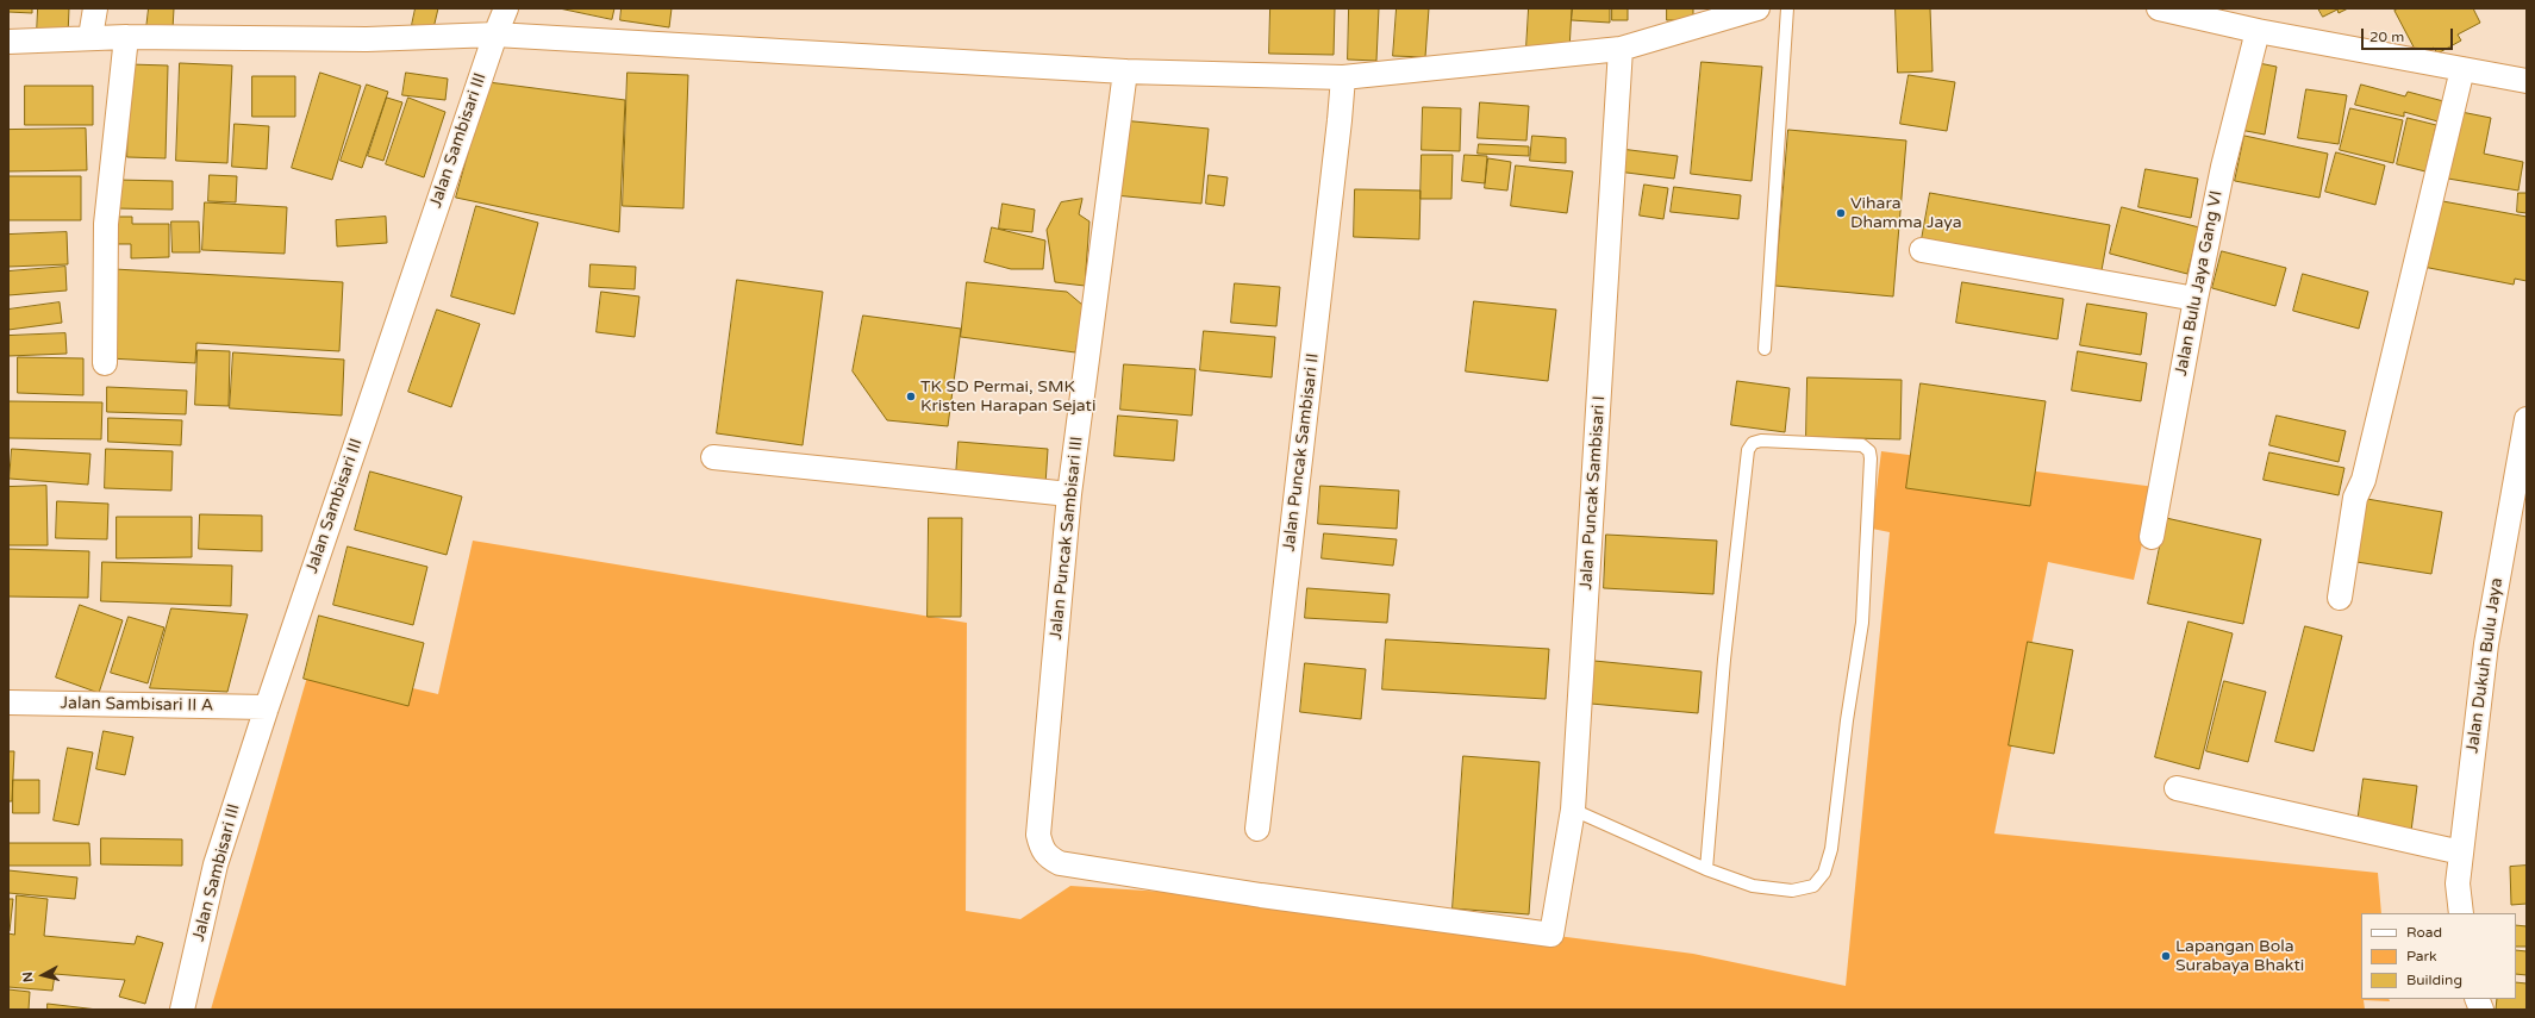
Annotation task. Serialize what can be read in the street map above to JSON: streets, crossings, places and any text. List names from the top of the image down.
{
  "streets": {
    "street": [
      "Jalan Sambisari III",
      "Jalan Bulu Jaya Gang VI",
      "Jalan Puncak Sambisari II",
      "Jalan Puncak Sambisari I",
      "Jalan Puncak Sambisari III",
      "Jalan Dukuh Bulu Jaya",
      "Jalan Sambisari II A"
    ]
  },
  "crossings": [
    ["Jalan Sambisari III", "Jalan Sambisari II A"],
    ["Jalan Puncak Sambisari I", "Jalan Puncak Sambisari III"]
  ],
  "places": ["Vihara Dhamma Jaya", "TK SD Permai, SMK Kristen Harapan Sejati", "Lapangan Bola Surabaya Bhakti"],
  "legend": ["Road", "Park", "Building"],
  "scale_bar": "20 m",
  "north": "left"
}
